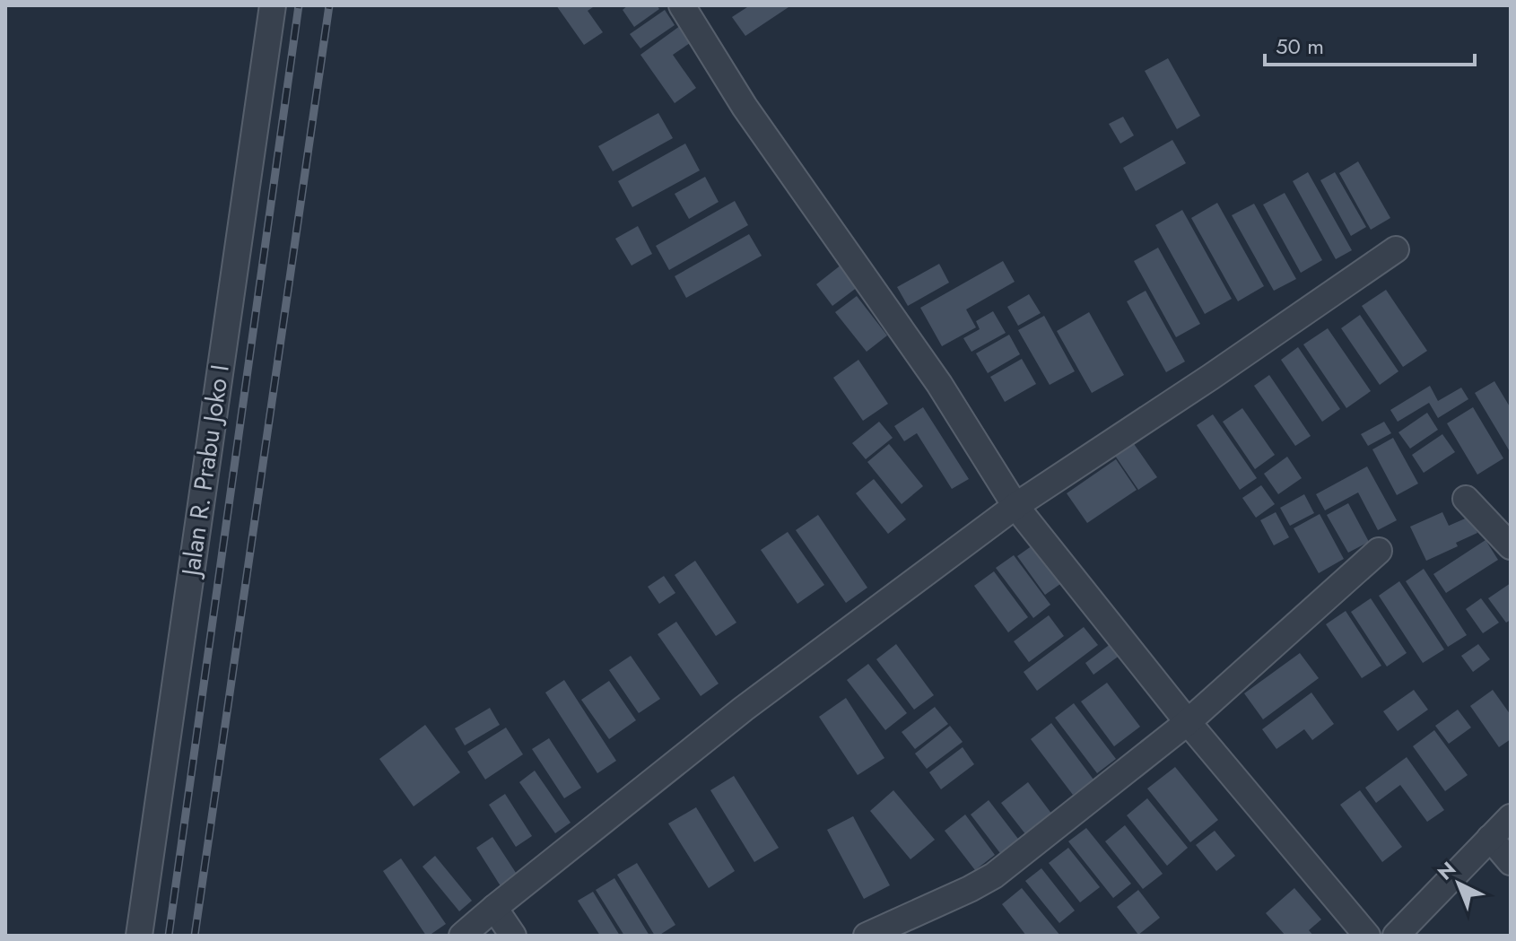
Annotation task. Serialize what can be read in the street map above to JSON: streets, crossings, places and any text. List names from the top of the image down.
{
  "streets": {
    "street": ["Jalan R. Prabu Joko I"]
  },
  "scale_bar": "50 m",
  "north": "top left"
}
